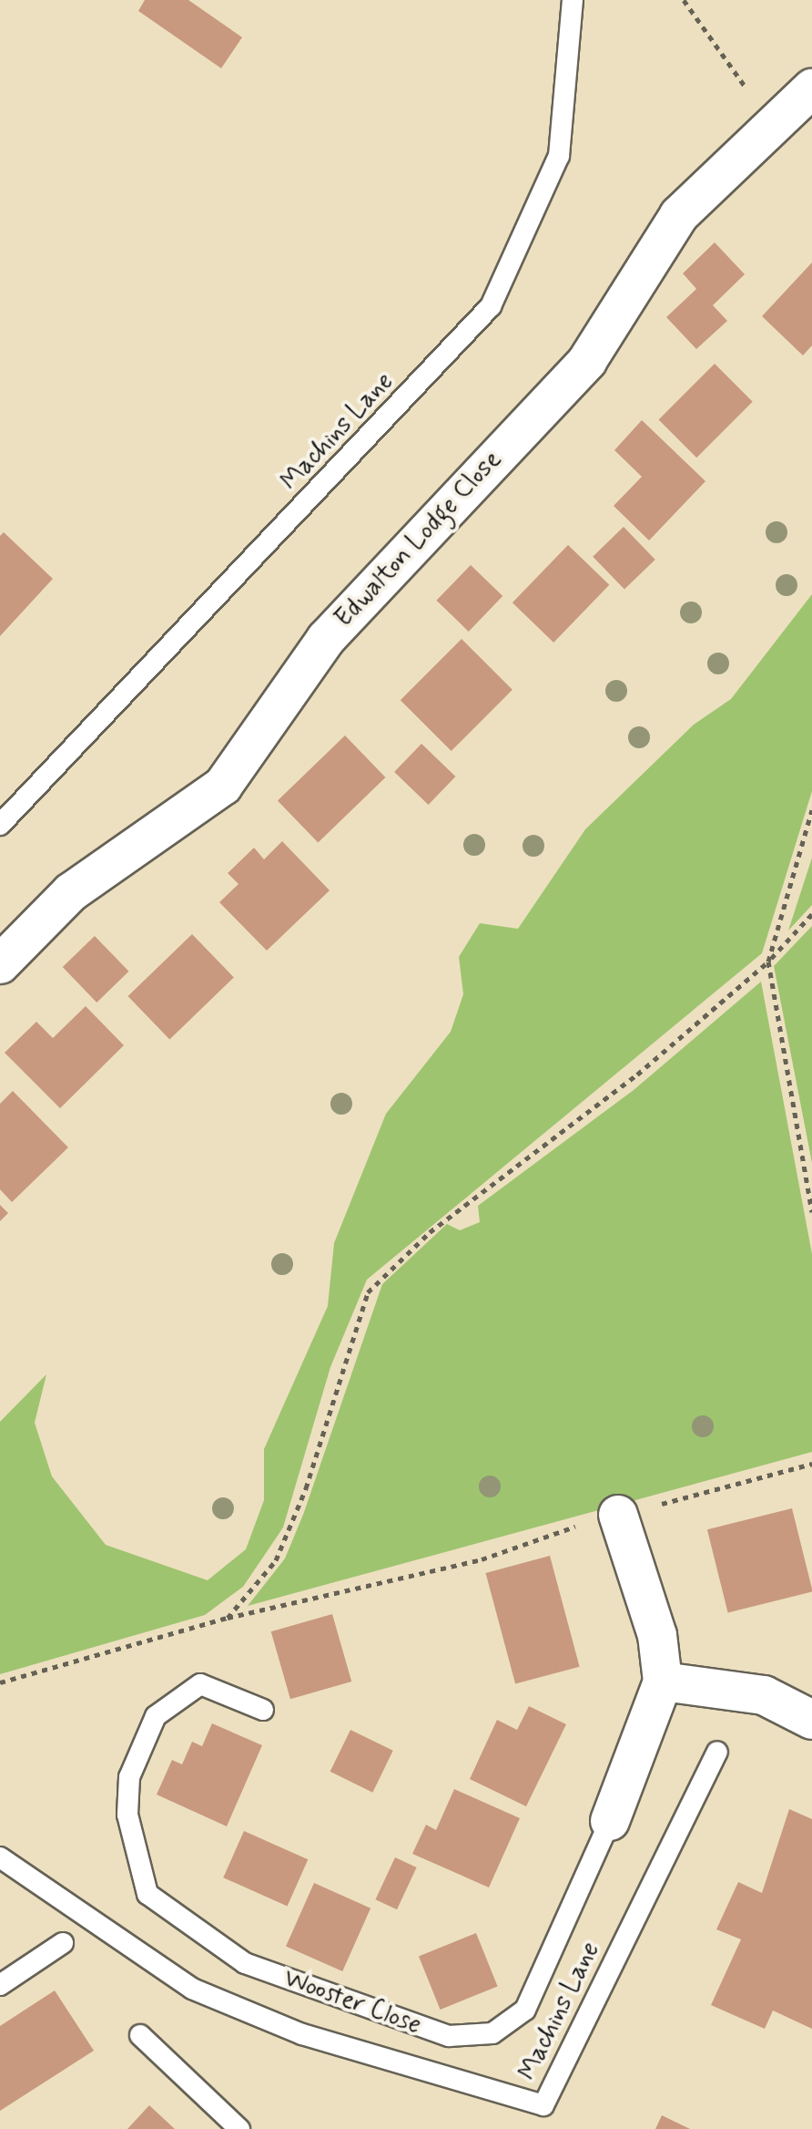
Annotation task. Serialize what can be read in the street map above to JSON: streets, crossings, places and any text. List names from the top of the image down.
{
  "streets": {
    "street": ["Edwalton Lodge Close", "Wooster Close"],
    "lane": ["Machins Lane"]
  }
}
